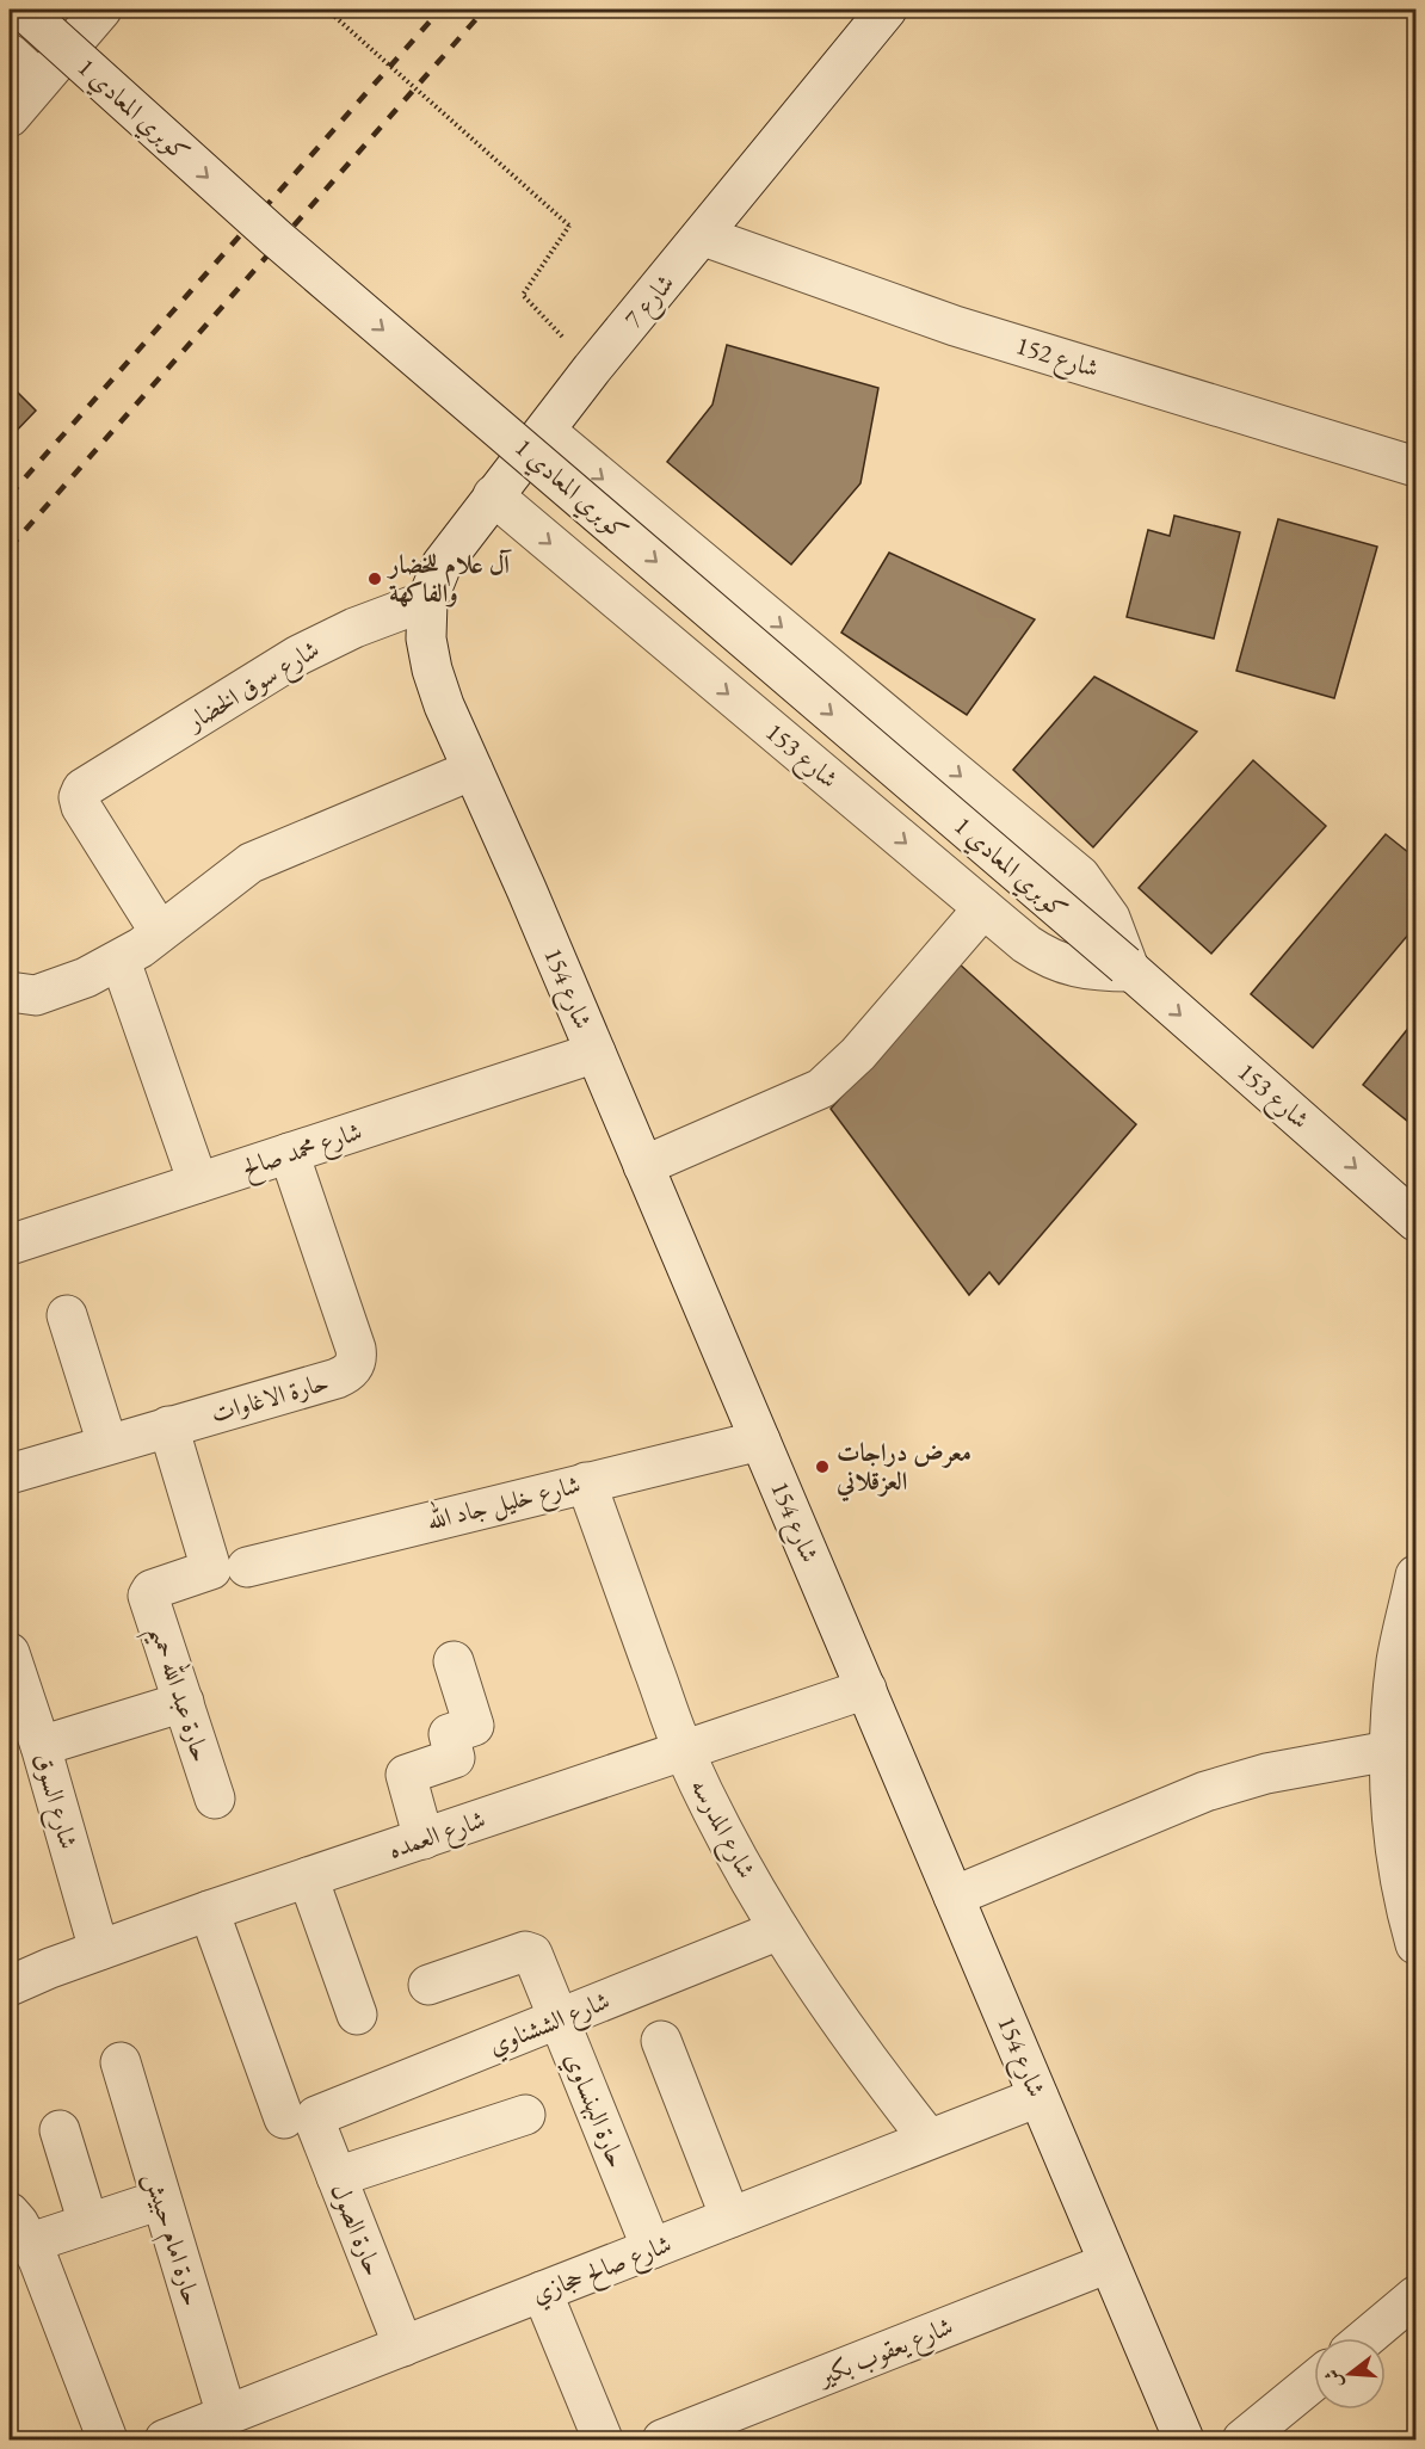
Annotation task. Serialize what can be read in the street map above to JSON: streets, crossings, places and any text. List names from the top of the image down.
{
  "streets": {
    "street": [
      "كوبري المعادي 1",
      "شارع 7",
      "شارع 152",
      "شارع سوق الخضار",
      "شارع 153",
      "شارع 154",
      "شارع محمد صالح",
      "حارة الاغاوات",
      "شارع خليل جاد الله",
      "حارة عبد الله حميم",
      "شارع السوق",
      "شارع المدرسه",
      "شارع العمده",
      "شارع الششناوي",
      "حارة البهنساوي",
      "حارة الصول",
      "حارة امام حبيش",
      "شارع صالح حجازي",
      "شارع يعقوب بكير"
    ]
  },
  "crossings": [
    ["كوبري المعادي 1", "شارع 153"],
    ["شارع 7", "شارع 152"],
    ["شارع 7", "شارع سوق الخضار"],
    ["شارع 7", "شارع 153"],
    ["شارع 7", "شارع 154"],
    ["شارع سوق الخضار", "شارع 154"],
    ["شارع 154", "شارع محمد صالح"],
    ["شارع 154", "شارع خليل جاد الله"],
    ["شارع 154", "شارع العمده"],
    ["شارع 154", "شارع صالح حجازي"],
    ["شارع 154", "شارع يعقوب بكير"],
    ["شارع محمد صالح", "حارة الاغاوات"],
    ["حارة الاغاوات", "حارة عبد الله حميم"],
    ["شارع خليل جاد الله", "شارع المدرسه"],
    ["شارع السوق", "شارع العمده"],
    ["شارع المدرسه", "شارع العمده"],
    ["شارع المدرسه", "شارع الششناوي"],
    ["شارع المدرسه", "شارع صالح حجازي"],
    ["شارع الششناوي", "حارة البهنساوي"],
    ["شارع الششناوي", "حارة الصول"],
    ["حارة البهنساوي", "شارع صالح حجازي"],
    ["حارة الصول", "شارع صالح حجازي"],
    ["حارة امام حبيش", "شارع صالح حجازي"]
  ],
  "one_way": ["كوبري المعادي 1", "شارع 153"],
  "places": ["آل علام للخضار والفاكهة", "معرض دراجات العزقلاني"],
  "north": "left"
}
